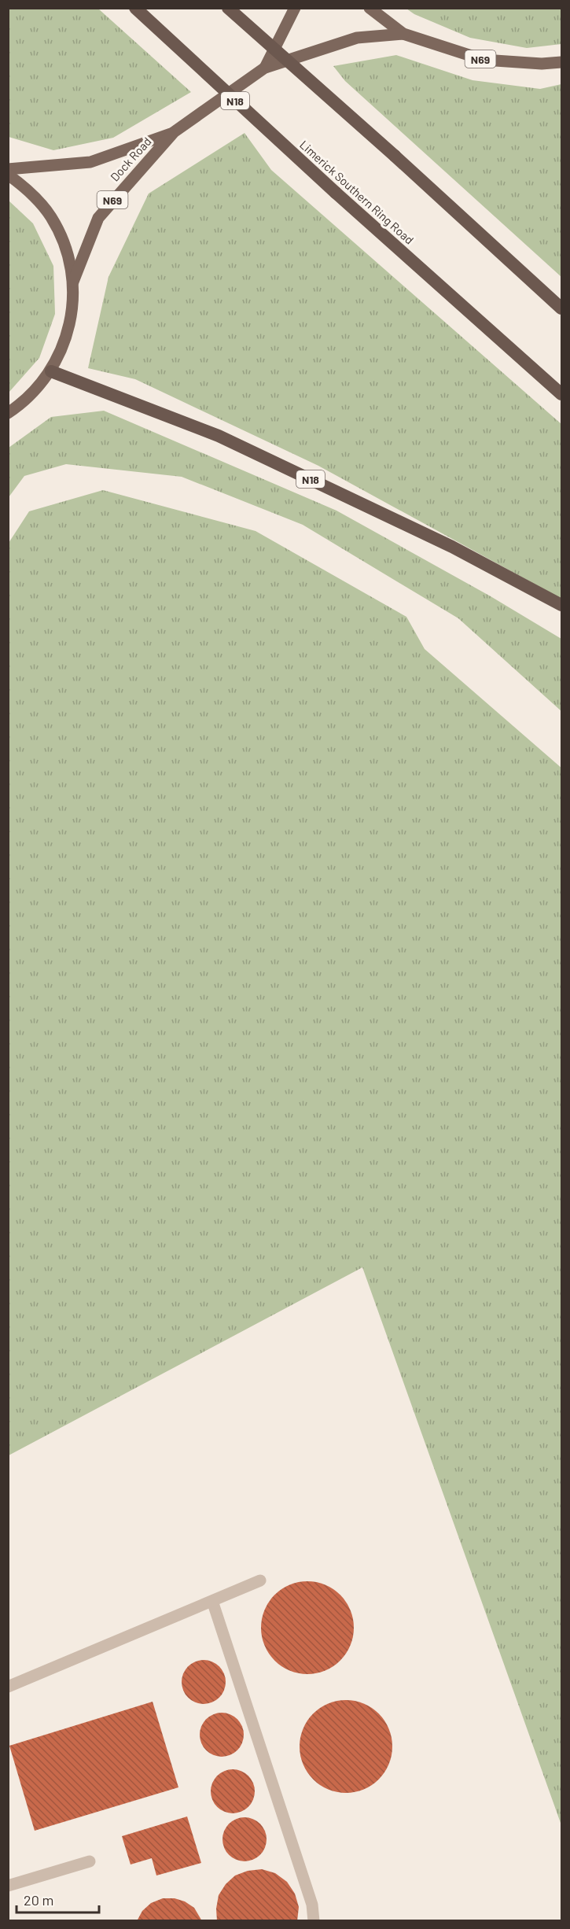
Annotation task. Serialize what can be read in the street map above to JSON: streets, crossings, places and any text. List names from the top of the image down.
{
  "streets": {
    "highway": ["N18", "Limerick Southern Ring Road"],
    "main road": ["N69", "Dock Road"]
  },
  "crossings": [
    ["N69", "N18"],
    ["N69", "Dock Road"]
  ],
  "scale_bar": "20 m"
}
